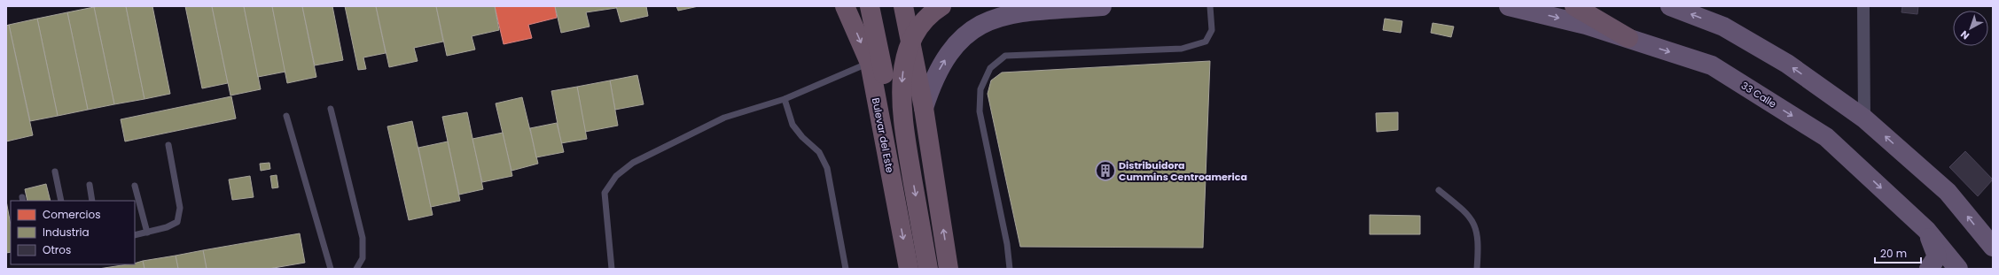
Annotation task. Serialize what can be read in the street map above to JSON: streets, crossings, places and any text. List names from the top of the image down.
{
  "streets": {
    "highway": ["Bulevar del Este"],
    "main road": ["33 Calle"]
  },
  "places": {
    "building": ["Distribuidora Cummins Centroamerica"]
  },
  "legend": ["Comercios", "Industria", "Otros"],
  "scale_bar": "20 m",
  "north": "bottom left"
}
